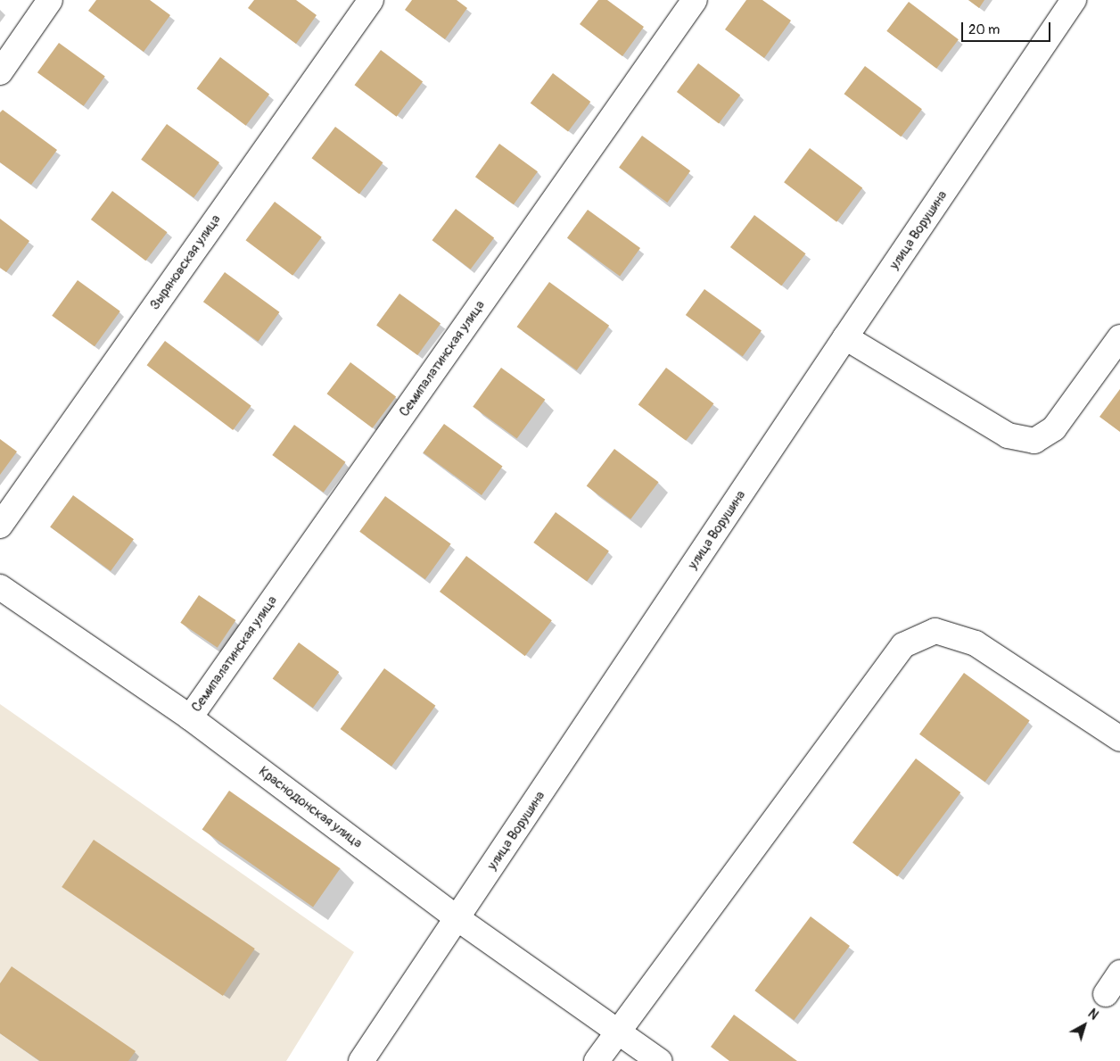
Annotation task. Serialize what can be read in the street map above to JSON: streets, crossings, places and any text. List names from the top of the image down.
{
  "streets": {
    "street": [
      "улица Ворушина",
      "Зыряновская улица",
      "Семипалатинская улица",
      "Краснодонская улица"
    ]
  },
  "crossings": [
    ["улица Ворушина", "Краснодонская улица"],
    ["Семипалатинская улица", "Краснодонская улица"]
  ],
  "scale_bar": "20 m",
  "north": "top right"
}
